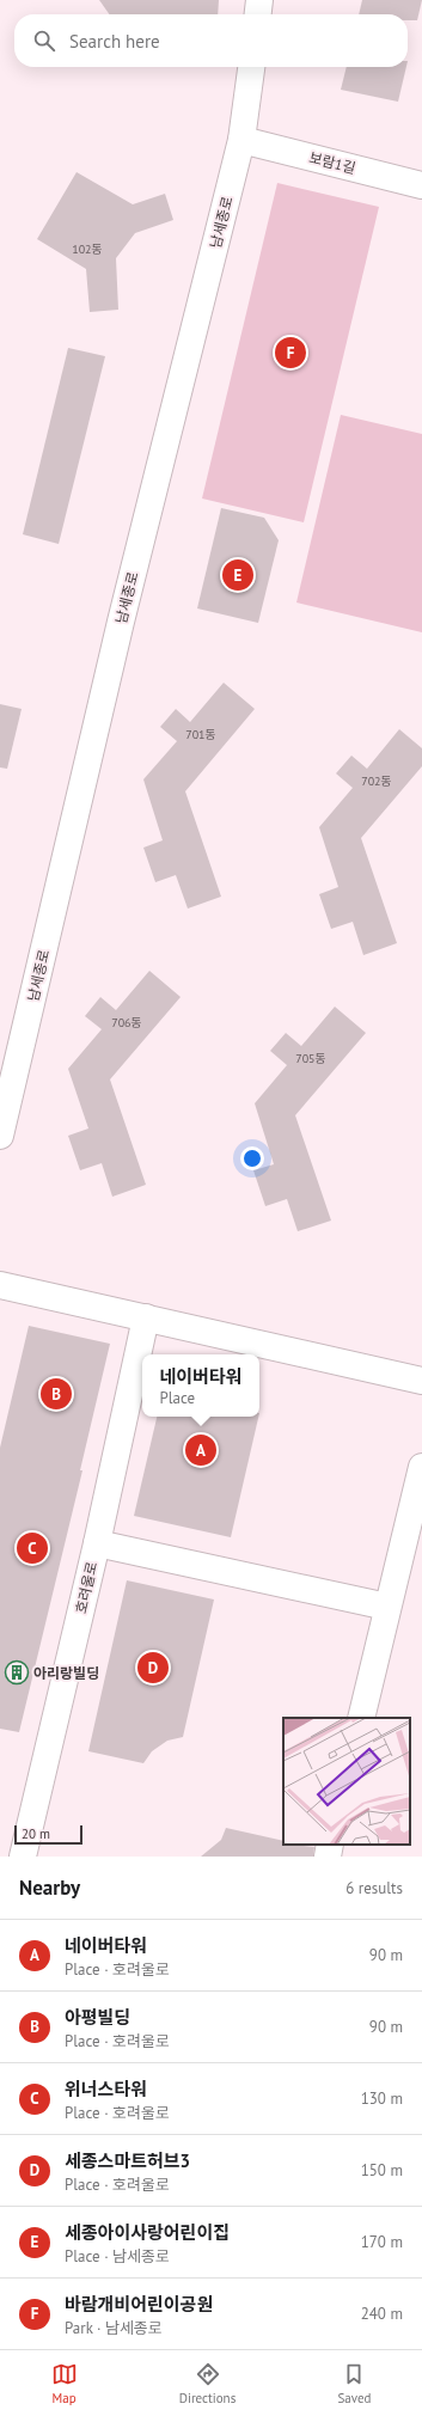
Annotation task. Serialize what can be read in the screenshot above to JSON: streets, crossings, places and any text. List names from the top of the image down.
{
  "streets": {
    "street": ["보람1길", "남세종로", "호려울로"]
  },
  "crossings": [
    ["보람1길", "남세종로"]
  ],
  "places": {
    "building": ["아리랑빌딩"]
  },
  "house_numbers": [
    "102동",
    "701동",
    "702동",
    "706동",
    "705동"
  ],
  "scale_bar": "20 m",
  "page": {
    "search": "Search here",
    "pins": [
      "F",
      "E",
      "B",
      "A",
      "C",
      "D"
    ],
    "popup": ["네이버타워", "Place"],
    "scale": "20 m",
    "heading": ["Nearby", "6 results"],
    "list": [
      {
        "mark": "A",
        "name": "네이버타워",
        "note": "Place · 호려울로",
        "value": "90 m"
      },
      {
        "mark": "B",
        "name": "아평빌딩",
        "note": "Place · 호려울로",
        "value": "90 m"
      },
      {
        "mark": "C",
        "name": "위너스타워",
        "note": "Place · 호려울로",
        "value": "130 m"
      },
      {
        "mark": "D",
        "name": "세종스마트허브3",
        "note": "Place · 호려울로",
        "value": "150 m"
      },
      {
        "mark": "E",
        "name": "세종아이사랑어린이집",
        "note": "Place · 남세종로",
        "value": "170 m"
      },
      {
        "mark": "F",
        "name": "바람개비어린이공원",
        "note": "Park · 남세종로",
        "value": "240 m"
      }
    ],
    "nav": ["Map", "Directions", "Saved"]
  }
}
